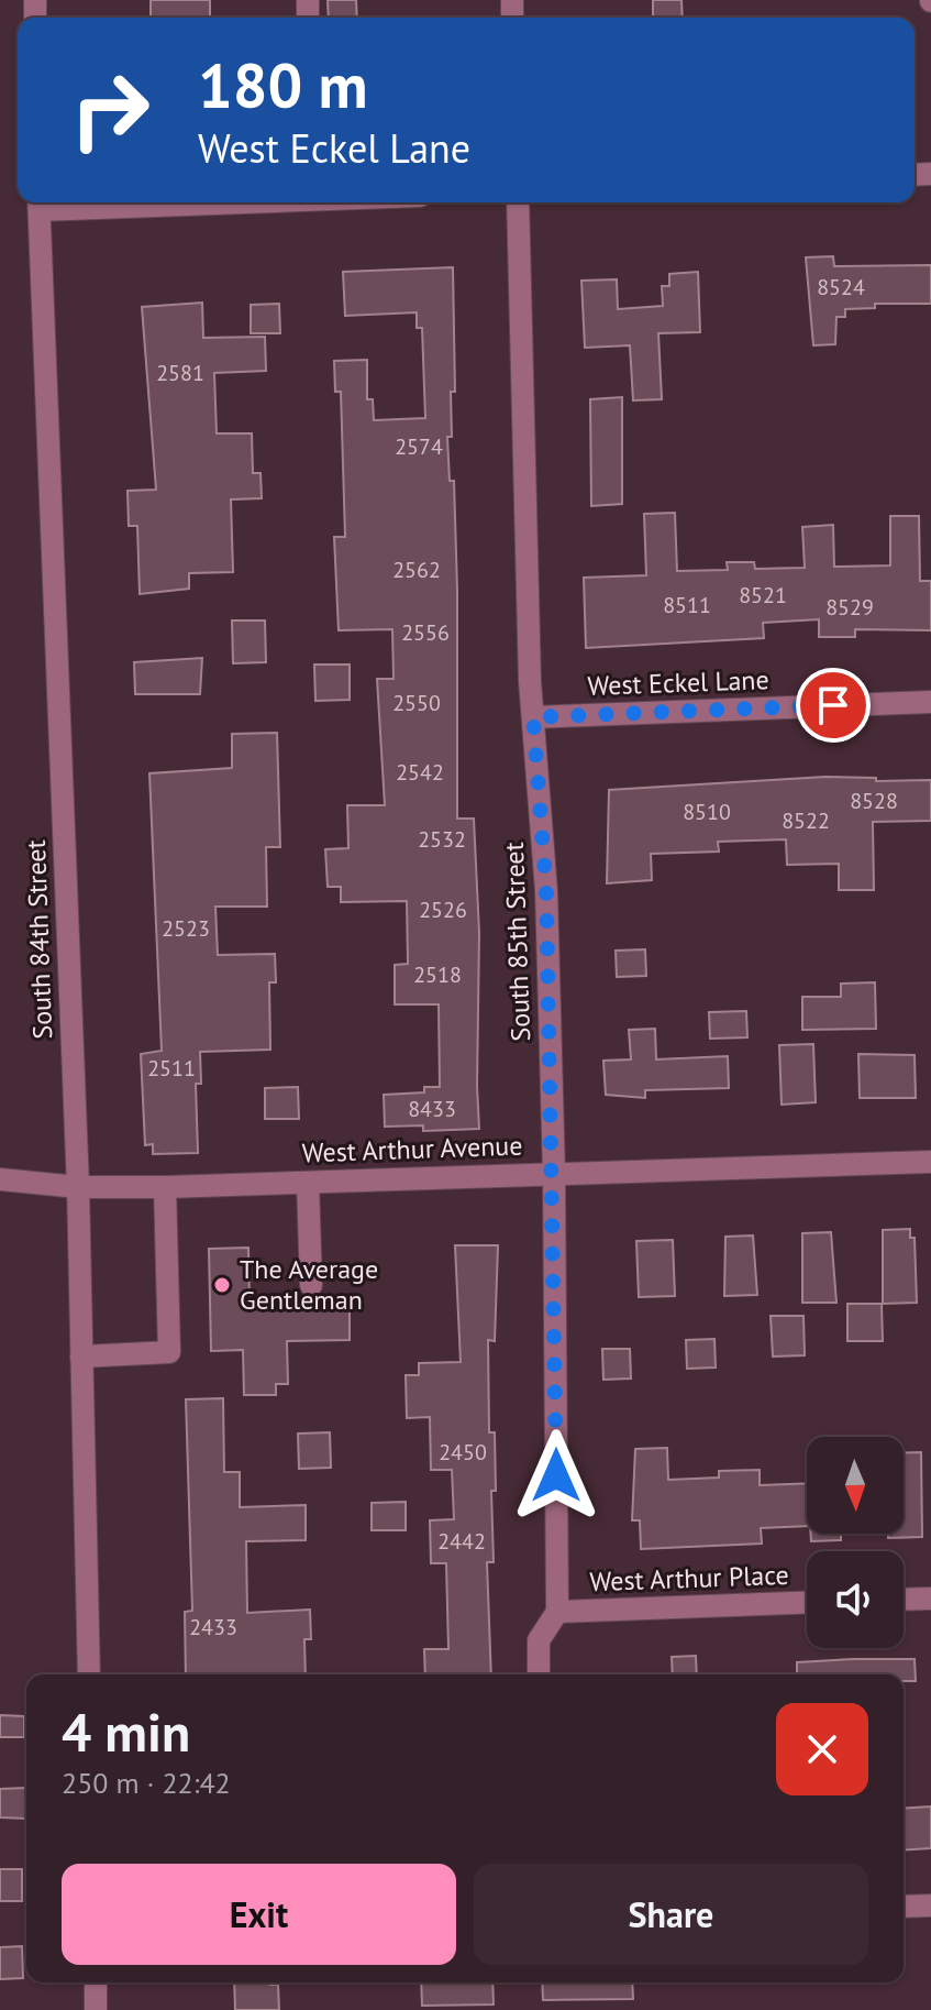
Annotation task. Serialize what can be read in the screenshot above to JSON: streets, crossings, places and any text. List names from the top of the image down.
{
  "streets": {
    "street": [
      "West Eckel Lane",
      "South 84th Street",
      "South 85th Street",
      "West Arthur Avenue",
      "West Arthur Place"
    ]
  },
  "crossings": [
    ["West Eckel Lane", "South 85th Street"],
    ["South 84th Street", "West Arthur Avenue"],
    ["South 85th Street", "West Arthur Avenue"],
    ["South 85th Street", "West Arthur Place"]
  ],
  "places": ["The Average Gentleman"],
  "house_numbers": [
    "8524",
    "2581",
    "2574",
    "2562",
    "8521",
    "8511",
    "8529",
    "2556",
    "2550",
    "2542",
    "8528",
    "8510",
    "8522",
    "2532",
    "2526",
    "2523",
    "2518",
    "2511",
    "8433",
    "2450",
    "2442",
    "2433"
  ],
  "north": "bottom",
  "page": {
    "turn": ["180 m", "West Eckel Lane"],
    "heading": ["4 min", "250 m · 22:42"],
    "buttons": ["Exit", "Share"]
  }
}
